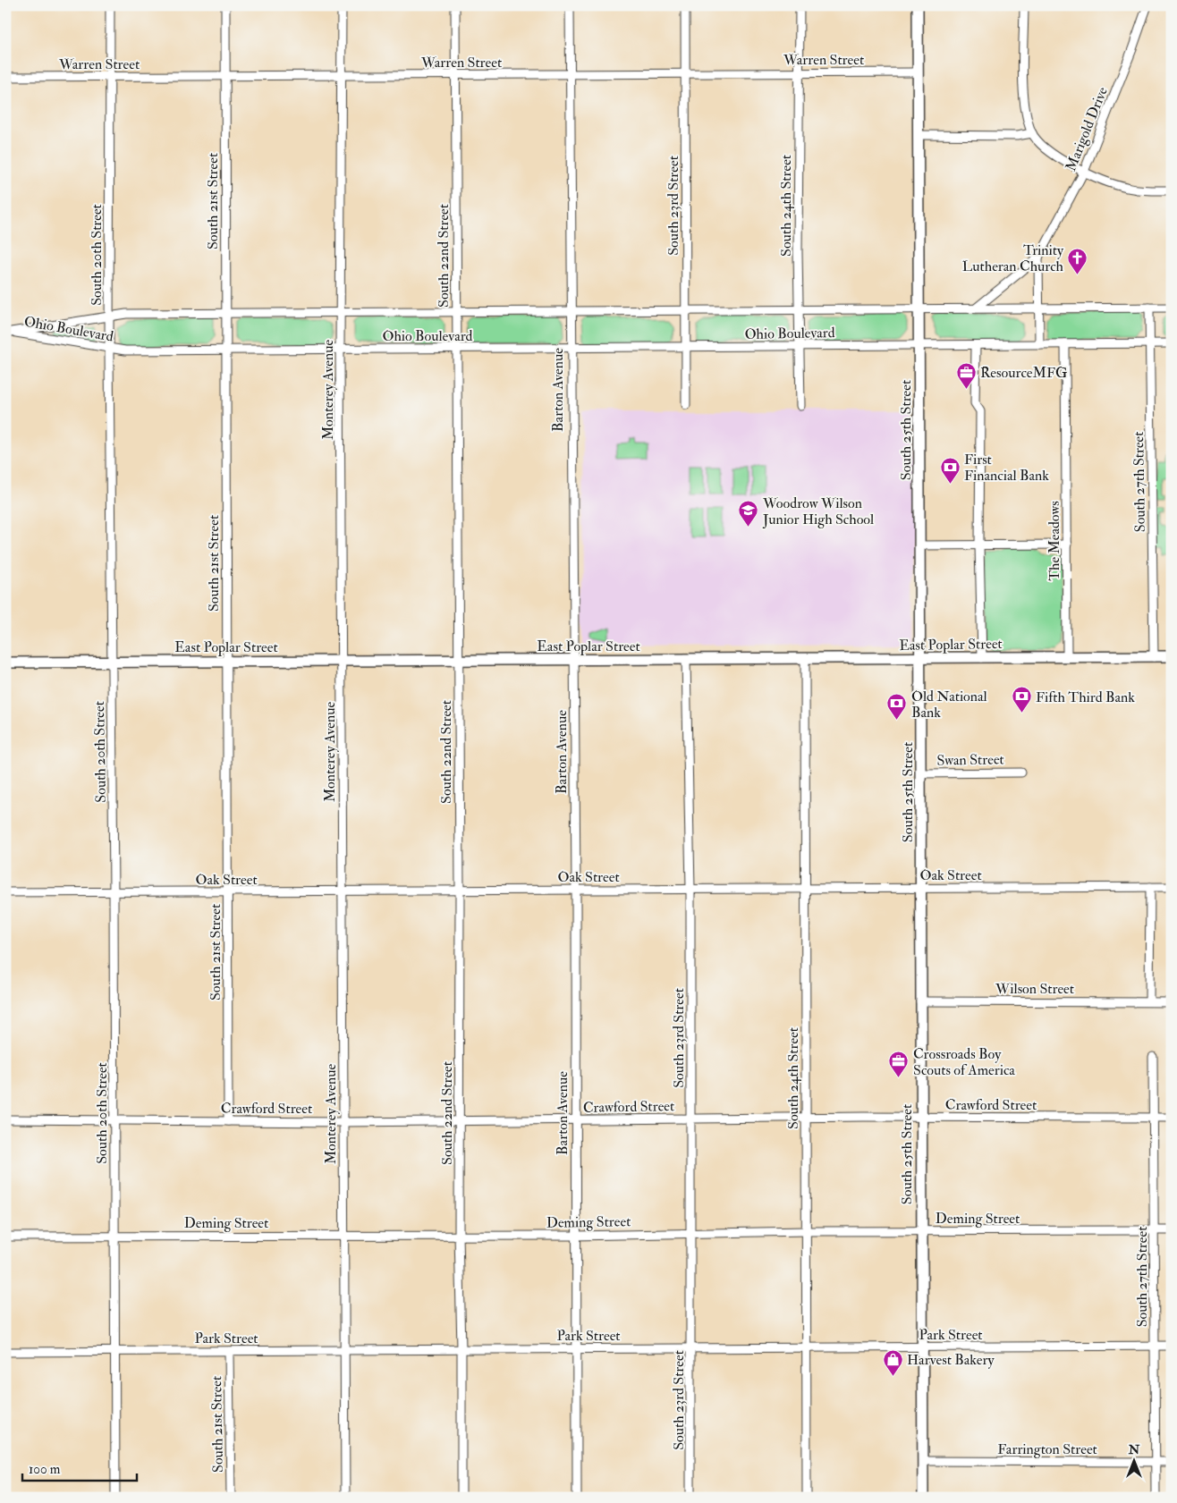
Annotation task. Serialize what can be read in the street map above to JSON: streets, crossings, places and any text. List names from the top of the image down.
{
  "streets": {
    "main road": ["South 25th Street", "East Poplar Street"],
    "street": [
      "Warren Street",
      "Marigold Drive",
      "South 21st Street",
      "South 23rd Street",
      "South 24th Street",
      "South 20th Street",
      "South 22nd Street",
      "Ohio Boulevard",
      "Monterey Avenue",
      "Barton Avenue",
      "South 27th Street",
      "The Meadows",
      "Swan Street",
      "Oak Street",
      "Wilson Street",
      "Crawford Street",
      "Deming Street",
      "Park Street",
      "Farrington Street"
    ]
  },
  "crossings": [
    ["Warren Street", "South 21st Street"],
    ["Warren Street", "South 23rd Street"],
    ["Warren Street", "South 24th Street"],
    ["Warren Street", "South 20th Street"],
    ["Warren Street", "South 22nd Street"],
    ["Warren Street", "Monterey Avenue"],
    ["Warren Street", "Barton Avenue"],
    ["Warren Street", "South 25th Street"],
    ["Marigold Drive", "Ohio Boulevard"],
    ["South 21st Street", "Ohio Boulevard"],
    ["South 21st Street", "East Poplar Street"],
    ["South 21st Street", "Oak Street"],
    ["South 21st Street", "Crawford Street"],
    ["South 21st Street", "Park Street"],
    ["South 23rd Street", "Ohio Boulevard"],
    ["South 23rd Street", "East Poplar Street"],
    ["South 23rd Street", "Oak Street"],
    ["South 23rd Street", "Crawford Street"],
    ["South 23rd Street", "Deming Street"],
    ["South 23rd Street", "Park Street"],
    ["South 24th Street", "Ohio Boulevard"],
    ["South 24th Street", "East Poplar Street"],
    ["South 24th Street", "Oak Street"],
    ["South 24th Street", "Crawford Street"],
    ["South 24th Street", "Deming Street"],
    ["South 24th Street", "Park Street"],
    ["South 20th Street", "Ohio Boulevard"],
    ["South 20th Street", "East Poplar Street"],
    ["South 20th Street", "Oak Street"],
    ["South 20th Street", "Crawford Street"],
    ["South 20th Street", "Deming Street"],
    ["South 20th Street", "Park Street"],
    ["South 22nd Street", "Ohio Boulevard"],
    ["South 22nd Street", "East Poplar Street"],
    ["South 22nd Street", "Oak Street"],
    ["South 22nd Street", "Crawford Street"],
    ["South 22nd Street", "Deming Street"],
    ["South 22nd Street", "Park Street"],
    ["Ohio Boulevard", "Monterey Avenue"],
    ["Ohio Boulevard", "Barton Avenue"],
    ["Ohio Boulevard", "South 25th Street"],
    ["Ohio Boulevard", "South 27th Street"],
    ["Ohio Boulevard", "The Meadows"],
    ["Monterey Avenue", "East Poplar Street"],
    ["Monterey Avenue", "Oak Street"],
    ["Monterey Avenue", "Crawford Street"],
    ["Monterey Avenue", "Deming Street"],
    ["Monterey Avenue", "Park Street"],
    ["Barton Avenue", "East Poplar Street"],
    ["Barton Avenue", "Oak Street"],
    ["Barton Avenue", "Crawford Street"],
    ["Barton Avenue", "Deming Street"],
    ["Barton Avenue", "Park Street"],
    ["South 25th Street", "East Poplar Street"],
    ["South 25th Street", "Swan Street"],
    ["South 25th Street", "Oak Street"],
    ["South 25th Street", "Wilson Street"],
    ["South 25th Street", "Crawford Street"],
    ["South 25th Street", "Deming Street"],
    ["South 25th Street", "Park Street"],
    ["South 25th Street", "Farrington Street"],
    ["South 27th Street", "East Poplar Street"],
    ["South 27th Street", "Crawford Street"],
    ["South 27th Street", "Deming Street"],
    ["South 27th Street", "Park Street"],
    ["South 27th Street", "Farrington Street"],
    ["The Meadows", "East Poplar Street"]
  ],
  "places": {
    "church": ["Trinity Lutheran Church"],
    "office": ["ResourceMFG", "Crossroads Boy Scouts of America"],
    "bank": ["First Financial Bank", "Fifth Third Bank", "Old National Bank"],
    "school or university": ["Woodrow Wilson Junior High School"],
    "shop": ["Harvest Bakery"]
  },
  "scale_bar": "100 m",
  "north": "top"
}
